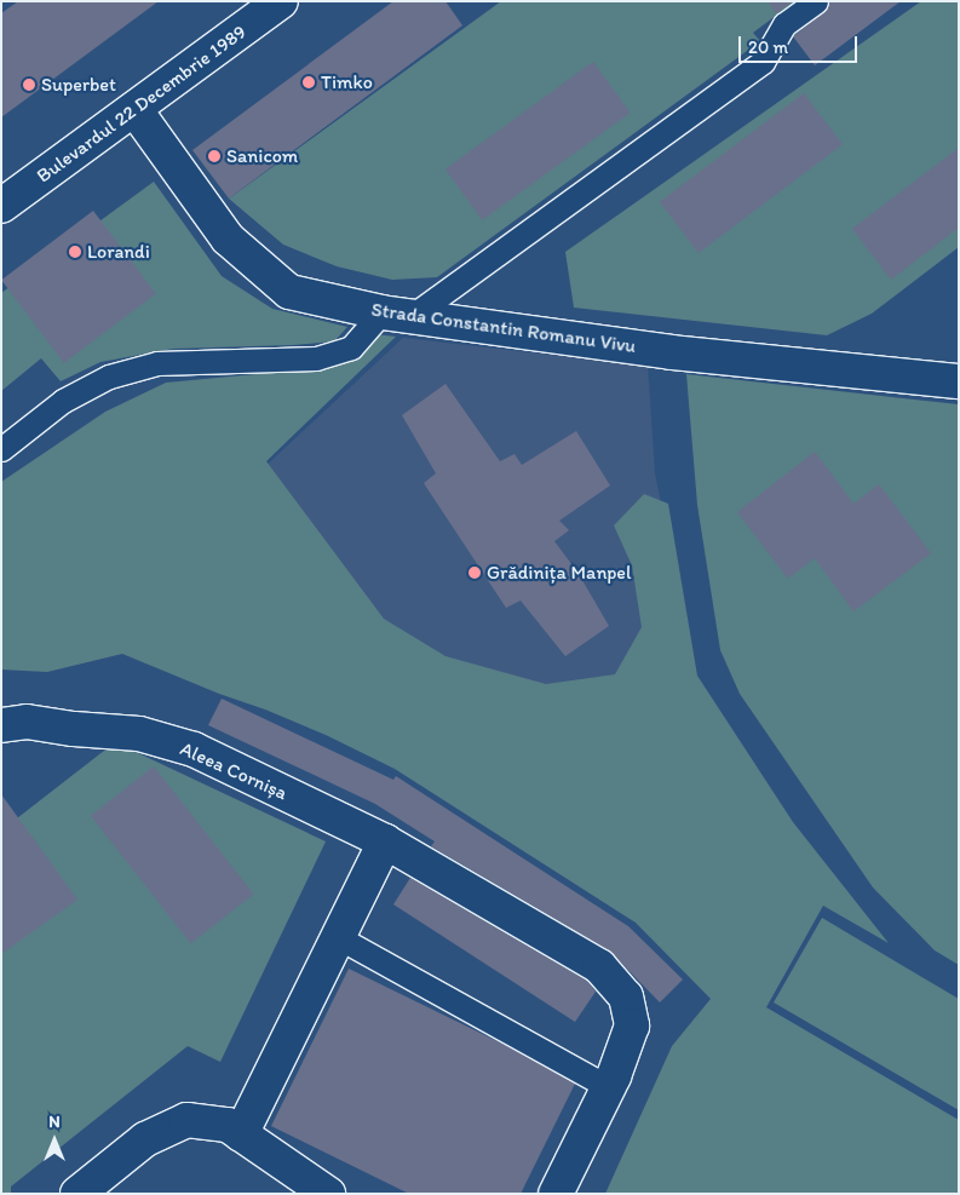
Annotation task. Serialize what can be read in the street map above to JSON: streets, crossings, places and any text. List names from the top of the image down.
{
  "streets": {
    "street": ["Bulevardul 22 Decembrie 1989", "Strada Constantin Romanu Vivu", "Aleea Cornișa"]
  },
  "crossings": [
    ["Bulevardul 22 Decembrie 1989", "Strada Constantin Romanu Vivu"]
  ],
  "places": [
    "Timko",
    "Superbet",
    "Sanicom",
    "Lorandi",
    "Grădinița Manpel"
  ],
  "scale_bar": "20 m",
  "north": "top"
}
